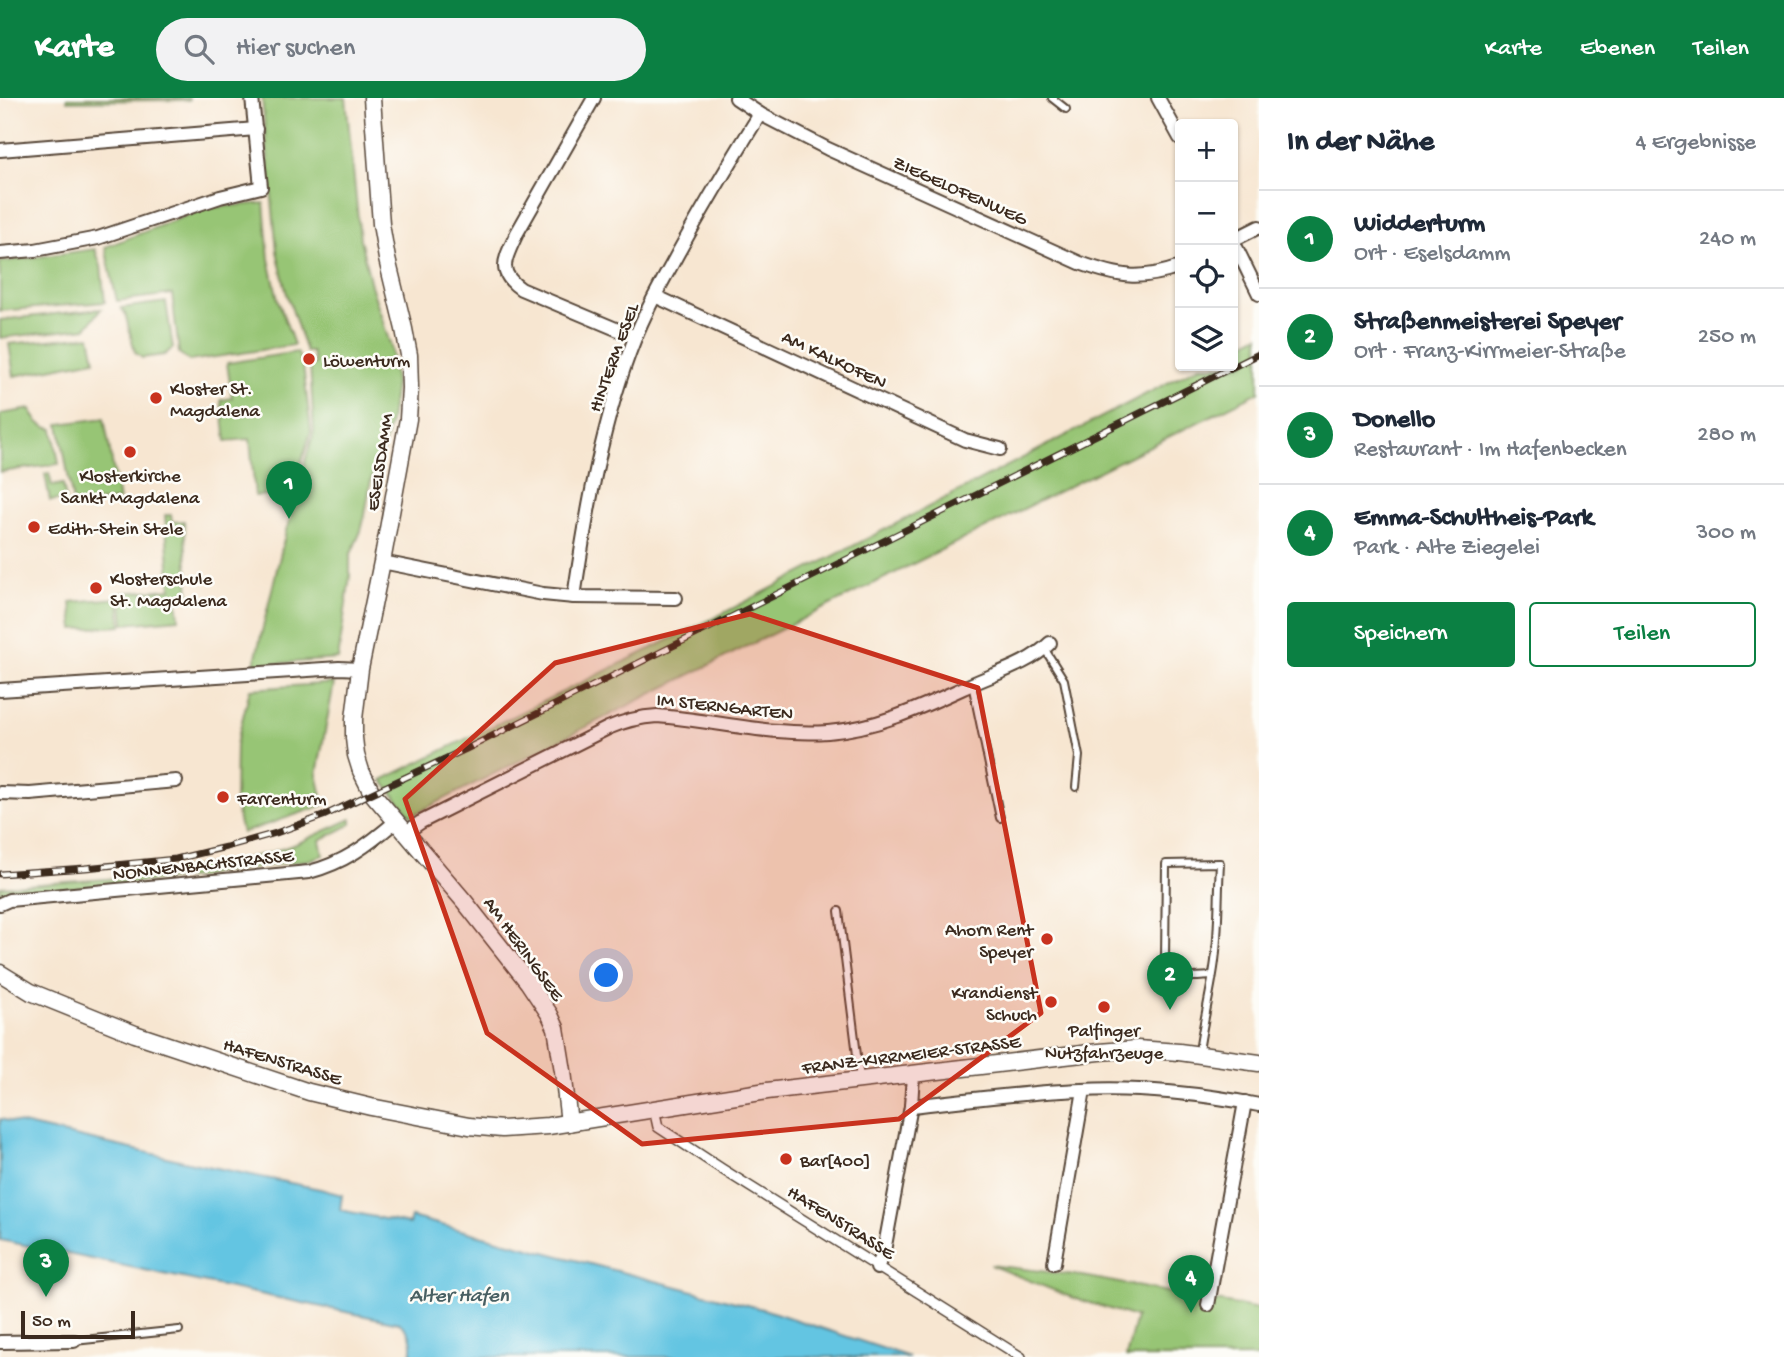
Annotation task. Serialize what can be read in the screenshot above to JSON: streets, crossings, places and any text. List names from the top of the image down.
{
  "streets": {
    "street": [
      "ZIEGELOFENWEG",
      "HINTERM ESEL",
      "AM KALKOFEN",
      "ESELSDAMM",
      "IM STERNGARTEN",
      "NONNENBACHSTRASSE",
      "AM HERINGSEE",
      "FRANZ-KIRRMEIER-STRASSE",
      "HAFENSTRASSE"
    ]
  },
  "crossings": [
    ["ZIEGELOFENWEG", "HINTERM ESEL"],
    ["HINTERM ESEL", "AM KALKOFEN"],
    ["ESELSDAMM", "IM STERNGARTEN"],
    ["ESELSDAMM", "NONNENBACHSTRASSE"],
    ["ESELSDAMM", "AM HERINGSEE"],
    ["IM STERNGARTEN", "NONNENBACHSTRASSE"],
    ["IM STERNGARTEN", "AM HERINGSEE"],
    ["NONNENBACHSTRASSE", "AM HERINGSEE"],
    ["AM HERINGSEE", "FRANZ-KIRRMEIER-STRASSE"],
    ["AM HERINGSEE", "HAFENSTRASSE"],
    ["FRANZ-KIRRMEIER-STRASSE", "HAFENSTRASSE"]
  ],
  "water": ["Alter Hafen"],
  "places": [
    "Löwenturm",
    "Kloster St. Magdalena",
    "Klosterkirche Sankt Magdalena",
    "Edith-Stein Stele",
    "Klosterschule St. Magdalena",
    "Farrenturm",
    "Ahorn Rent Speyer",
    "Krandienst Schuch",
    "Palfinger Nutzfahrzeuge",
    "Bar[400]"
  ],
  "scale_bar": "50 m",
  "page": {
    "header": "Karte",
    "search": "Hier suchen",
    "nav": ["Karte", "Ebenen", "Teilen"],
    "heading": ["In der Nähe", "4 Ergebnisse"],
    "map_buttons": ["+", "−"],
    "list": [
      {
        "mark": "1",
        "name": "Widderturm",
        "note": "Ort · Eselsdamm",
        "value": "240 m"
      },
      {
        "mark": "2",
        "name": "Straßenmeisterei Speyer",
        "note": "Ort · Franz-Kirrmeier-Straße",
        "value": "250 m"
      },
      {
        "mark": "3",
        "name": "Donello",
        "note": "Restaurant · Im Hafenbecken",
        "value": "280 m"
      },
      {
        "mark": "4",
        "name": "Emma-Schultheis-Park",
        "note": "Park · Alte Ziegelei",
        "value": "300 m"
      }
    ],
    "pins": [
      "1",
      "2",
      "3",
      "4"
    ],
    "buttons": ["Speichern", "Teilen"],
    "scale": "50 m"
  }
}
